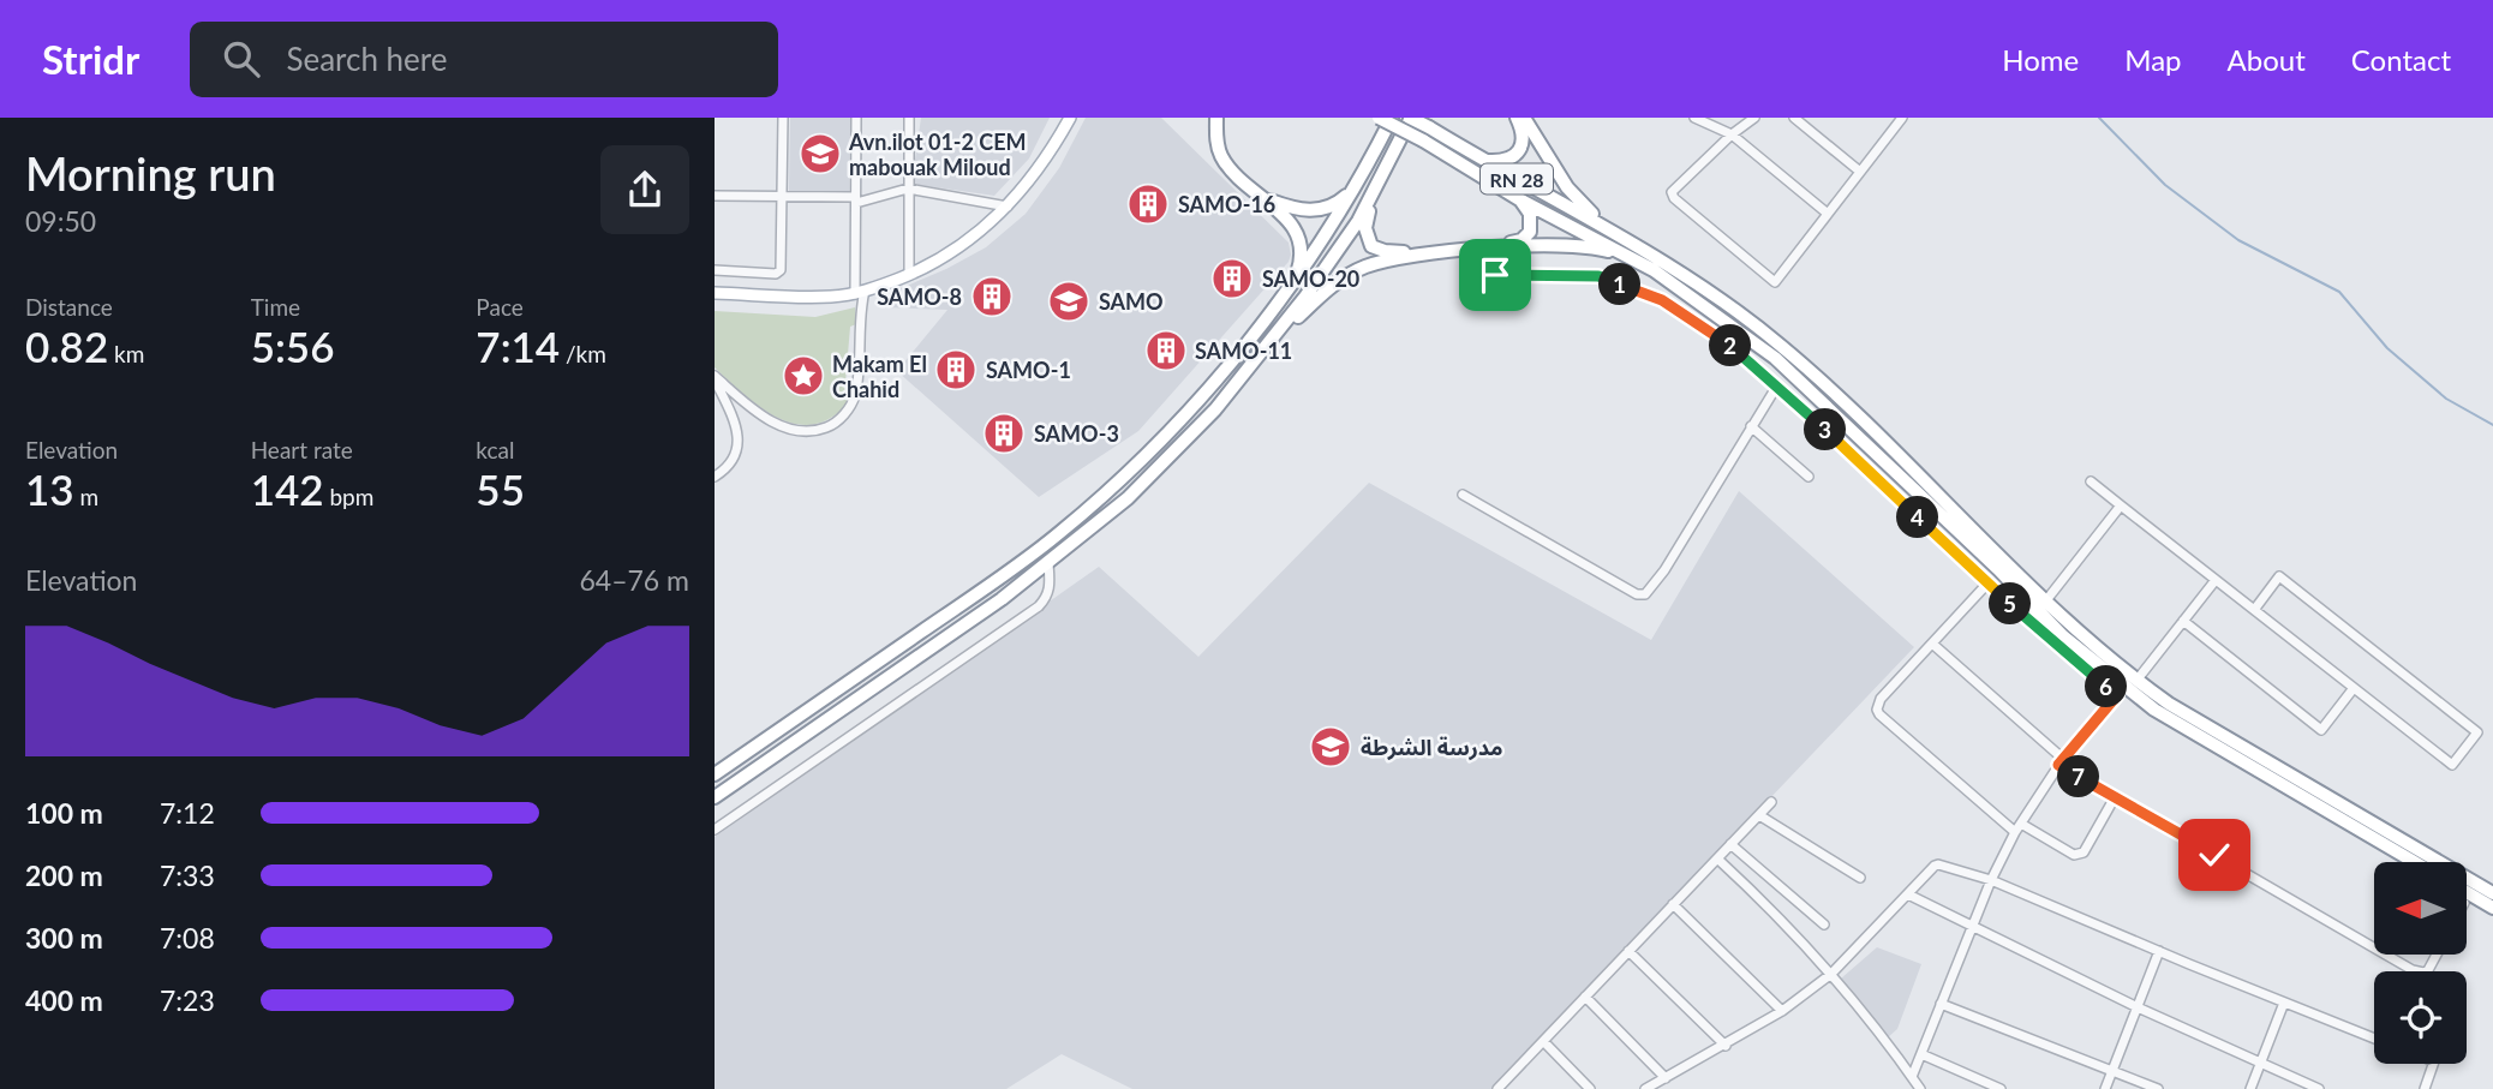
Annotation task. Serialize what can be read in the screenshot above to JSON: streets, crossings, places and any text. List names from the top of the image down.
{
  "streets": {
    "highway": ["RN 28"]
  },
  "places": {
    "school or university": ["Avn.ilot 01-2 CEM mabouak Miloud", "SAMO", "مدرسة الشرطة"],
    "building": [
      "SAMO-16",
      "SAMO-20",
      "SAMO-8",
      "SAMO-11",
      "SAMO-1",
      "SAMO-3"
    ],
    "place": ["Makam El Chahid"]
  },
  "north": "left",
  "page": {
    "header": "Stridr",
    "search": "Search here",
    "nav": [
      "Home",
      "Map",
      "About",
      "Contact"
    ],
    "heading": ["Morning run", "09:50"],
    "stats": [
      ["Distance", "0.82 km"],
      ["Time", "5:56"],
      ["Pace", "7:14 /km"],
      ["Elevation", "13 m"],
      ["Heart rate", "142 bpm"],
      ["kcal", "55"]
    ],
    "pins": [
      "1",
      "2",
      "3",
      "4",
      "5",
      "6",
      "7"
    ],
    "chart": ["Elevation", "64–76 m"],
    "list": [
      {
        "name": "100 m",
        "note": "7:12"
      },
      {
        "name": "200 m",
        "note": "7:33"
      },
      {
        "name": "300 m",
        "note": "7:08"
      },
      {
        "name": "400 m",
        "note": "7:23"
      }
    ]
  }
}
